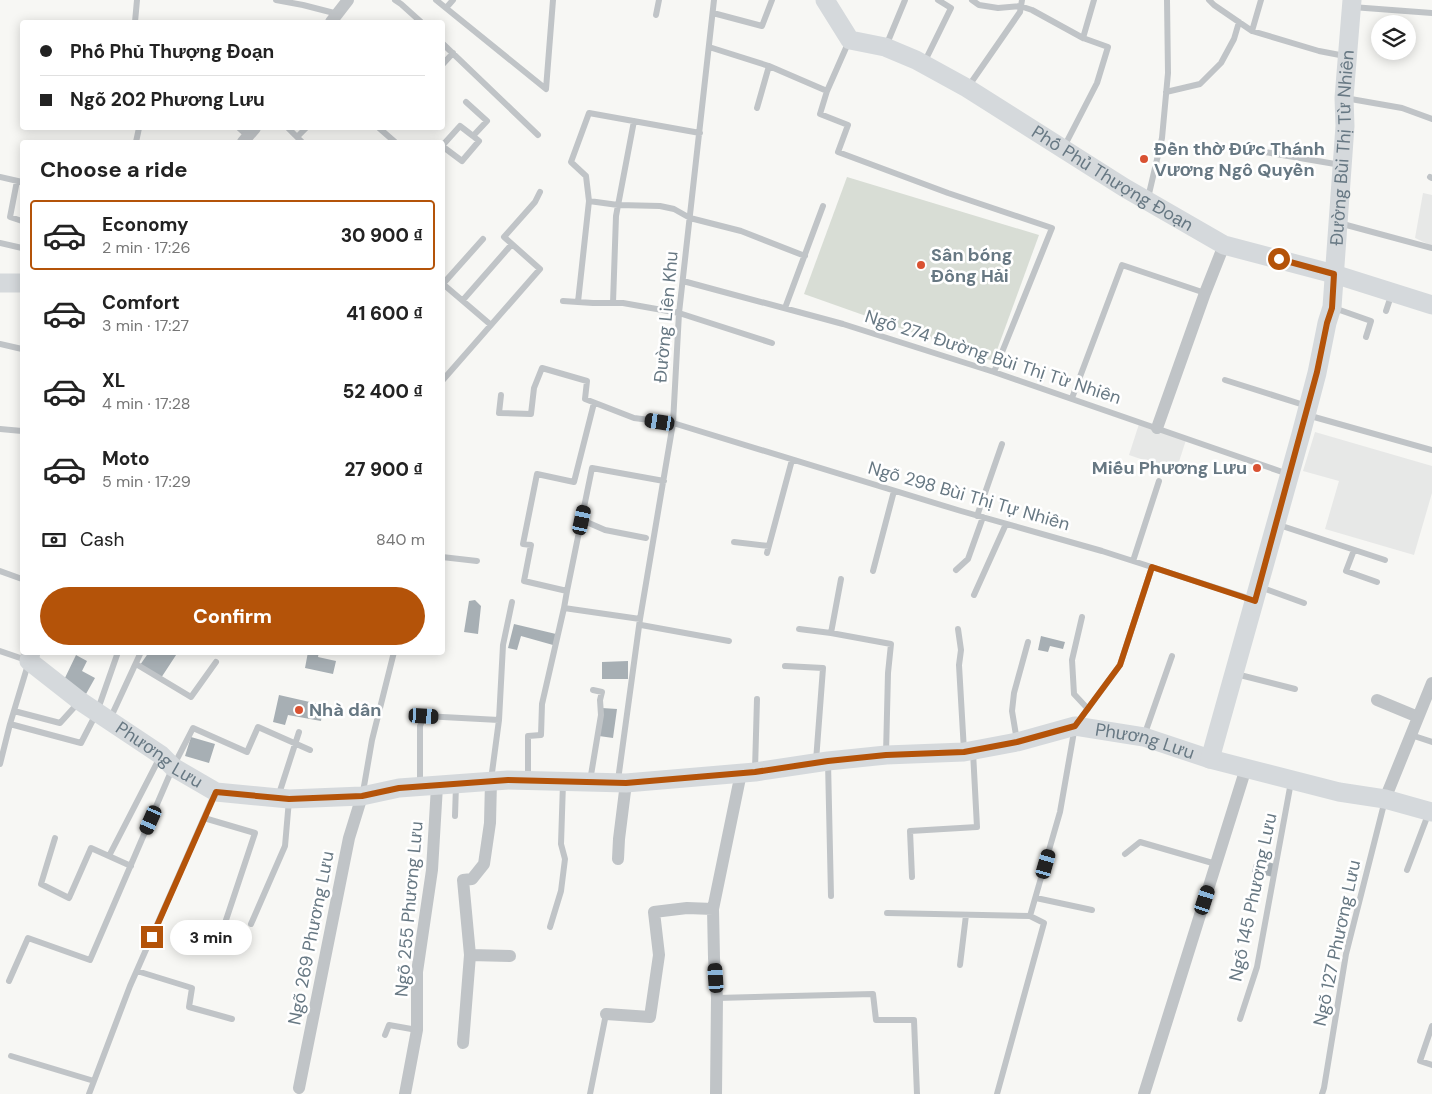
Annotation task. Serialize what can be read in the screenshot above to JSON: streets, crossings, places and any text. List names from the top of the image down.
{
  "streets": {
    "street": [
      "Đường Bùi Thị Từ Nhiên",
      "Phố Phủ Thượng Đoạn",
      "Phương Lưu",
      "Ngõ 255 Phương Lưu",
      "Ngõ 269 Phương Lưu"
    ],
    "lane": [
      "Đường Liên Khu",
      "Ngõ 274 Đường Bùi Thị Từ Nhiên",
      "Ngõ 298 Bùi Thị Tự Nhiên",
      "Ngõ 145 Phương Lưu",
      "Ngõ 127 Phương Lưu"
    ]
  },
  "crossings": [
    ["Đường Bùi Thị Từ Nhiên", "Phố Phủ Thượng Đoạn"],
    ["Đường Bùi Thị Từ Nhiên", "Ngõ 274 Đường Bùi Thị Từ Nhiên"],
    ["Đường Bùi Thị Từ Nhiên", "Ngõ 298 Bùi Thị Tự Nhiên"],
    ["Đường Bùi Thị Từ Nhiên", "Phương Lưu"],
    ["Đường Liên Khu", "Ngõ 274 Đường Bùi Thị Từ Nhiên"],
    ["Đường Liên Khu", "Ngõ 298 Bùi Thị Tự Nhiên"],
    ["Đường Liên Khu", "Phương Lưu"],
    ["Phương Lưu", "Ngõ 145 Phương Lưu"],
    ["Phương Lưu", "Ngõ 255 Phương Lưu"],
    ["Phương Lưu", "Ngõ 269 Phương Lưu"],
    ["Phương Lưu", "Ngõ 127 Phương Lưu"]
  ],
  "places": [
    "Đền thờ Đức Thánh Vương Ngô Quyền",
    "Sân bóng Đông Hải",
    "Miếu Phương Lưu",
    "Nhà dân"
  ],
  "page": {
    "banner": ["Phố Phủ Thượng Đoạn", "Ngõ 202 Phương Lưu"],
    "heading": "Choose a ride",
    "list": [
      {
        "name": "Economy",
        "note": "2 min · 17:26",
        "value": "30 900 ₫"
      },
      {
        "name": "Comfort",
        "note": "3 min · 17:27",
        "value": "41 600 ₫"
      },
      {
        "name": "XL",
        "note": "4 min · 17:28",
        "value": "52 400 ₫"
      },
      {
        "name": "Moto",
        "note": "5 min · 17:29",
        "value": "27 900 ₫"
      }
    ],
    "pay": ["Cash", "840 m"],
    "buttons": "Confirm",
    "bubble": "3 min"
  }
}
